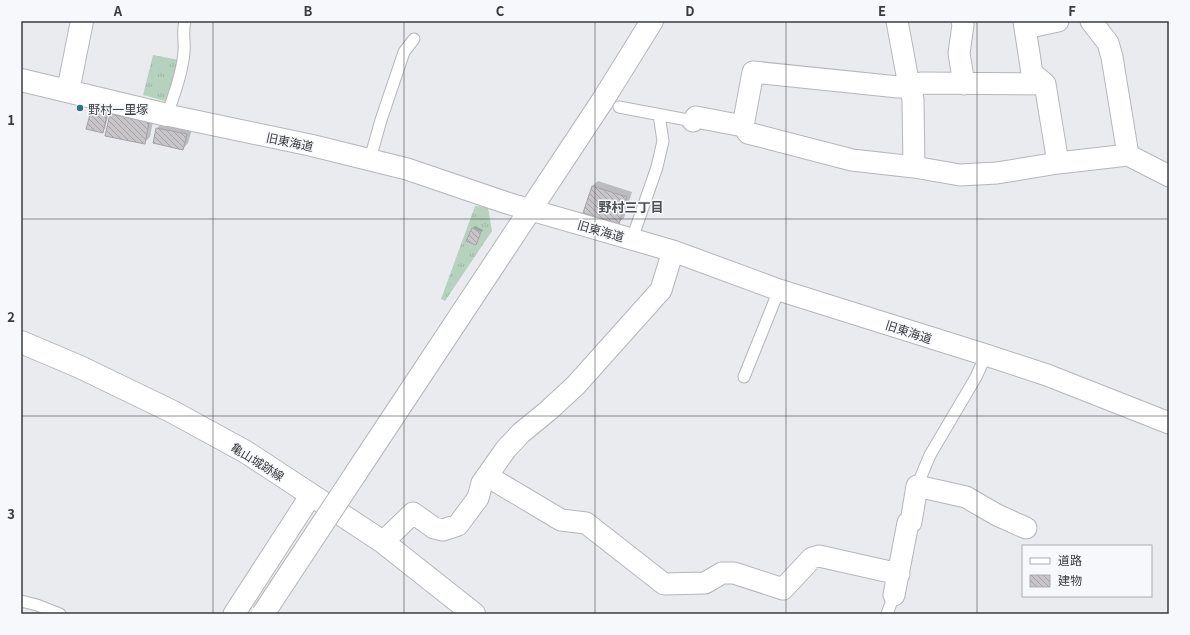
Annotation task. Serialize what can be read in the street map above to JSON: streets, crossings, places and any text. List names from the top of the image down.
{
  "streets": {
    "street": ["旧東海道", "亀山城跡線"]
  },
  "districts": ["野村三丁目"],
  "places": ["野村一里塚"],
  "legend": ["道路", "建物"],
  "grid": {
    "columns": [
      "A",
      "B",
      "C",
      "D",
      "E",
      "F"
    ],
    "rows": ["1", "2", "3"]
  }
}
